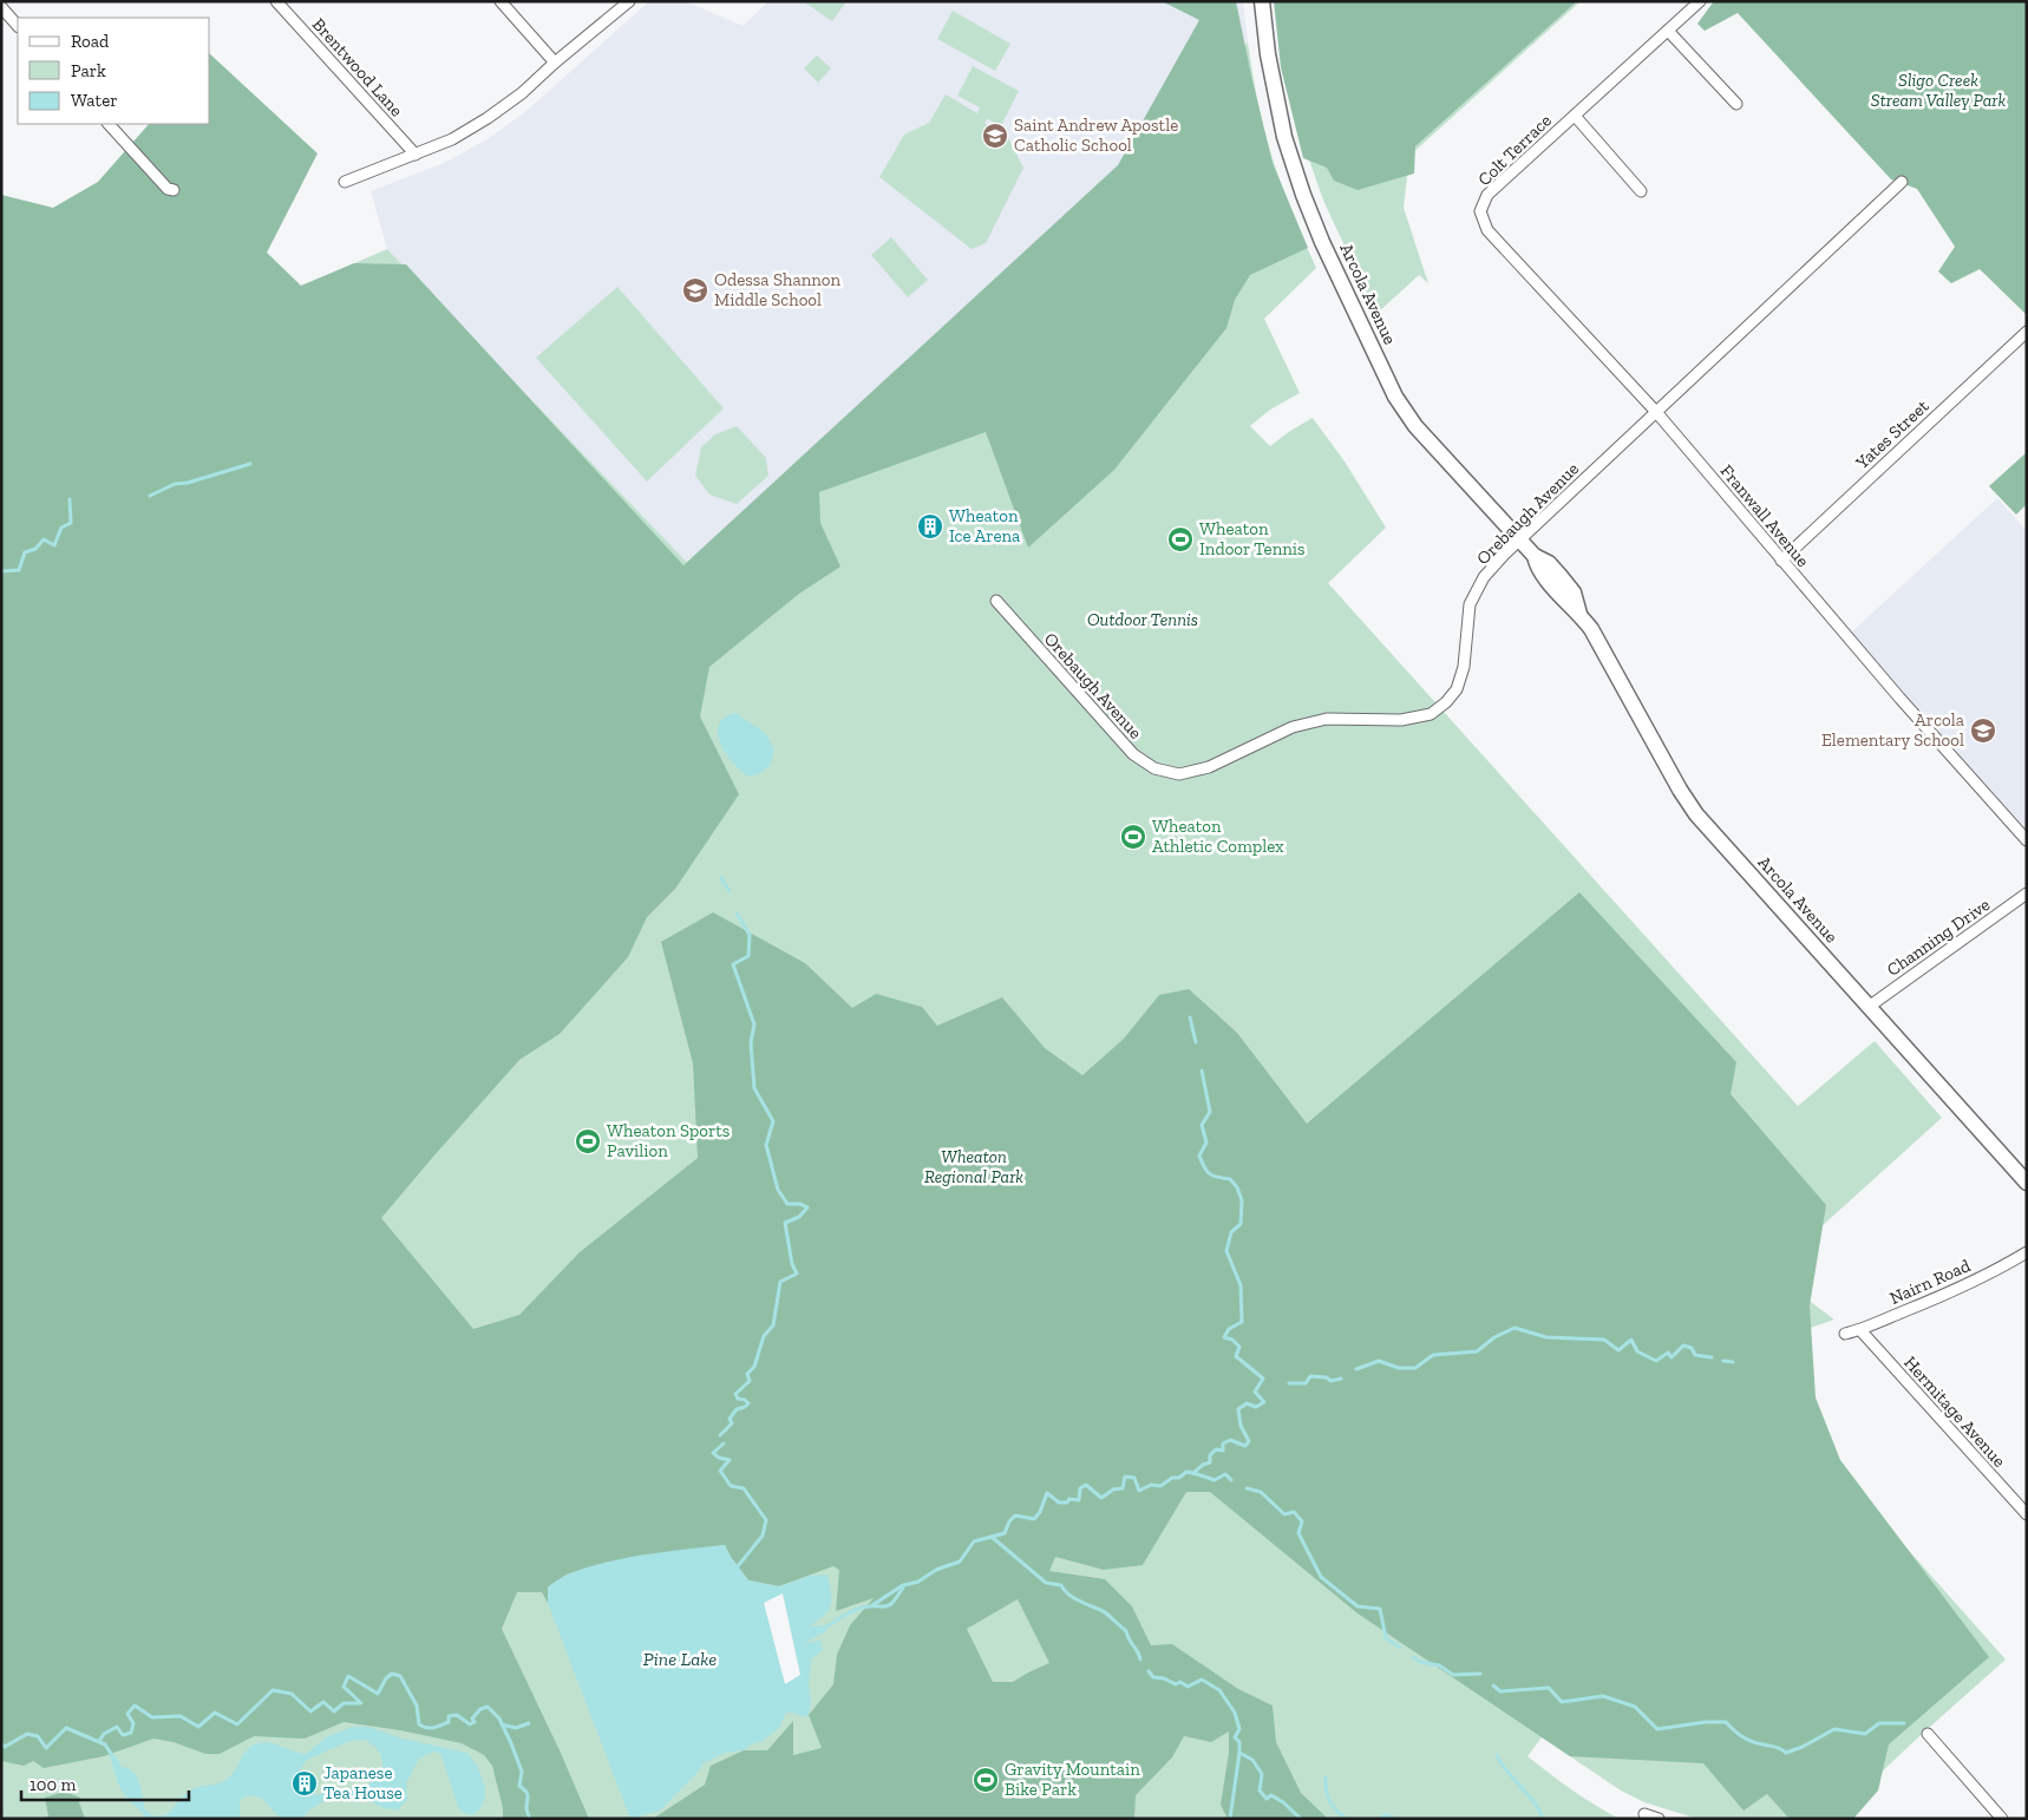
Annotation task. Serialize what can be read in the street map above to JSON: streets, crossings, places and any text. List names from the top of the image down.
{
  "streets": {
    "street": [
      "Brentwood Lane",
      "Colt Terrace",
      "Arcola Avenue",
      "Yates Street",
      "Orebaugh Avenue",
      "Franwall Avenue",
      "Channing Drive",
      "Nairn Road",
      "Hermitage Avenue"
    ]
  },
  "crossings": [
    ["Colt Terrace", "Franwall Avenue"],
    ["Arcola Avenue", "Orebaugh Avenue"],
    ["Arcola Avenue", "Channing Drive"],
    ["Yates Street", "Franwall Avenue"],
    ["Orebaugh Avenue", "Franwall Avenue"],
    ["Nairn Road", "Hermitage Avenue"]
  ],
  "water": ["Pine Lake"],
  "parks": ["Sligo Creek Stream Valley Park", "Outdoor Tennis", "Wheaton Regional Park"],
  "places": {
    "school or university": ["Saint Andrew Apostle Catholic School", "Odessa Shannon Middle School", "Arcola Elementary School"],
    "building": ["Wheaton Ice Arena", "Japanese Tea House"],
    "sports": [
      "Wheaton Indoor Tennis",
      "Wheaton Athletic Complex",
      "Wheaton Sports Pavilion",
      "Gravity Mountain Bike Park"
    ]
  },
  "legend": ["Road", "Park", "Water"],
  "scale_bar": "100 m"
}
